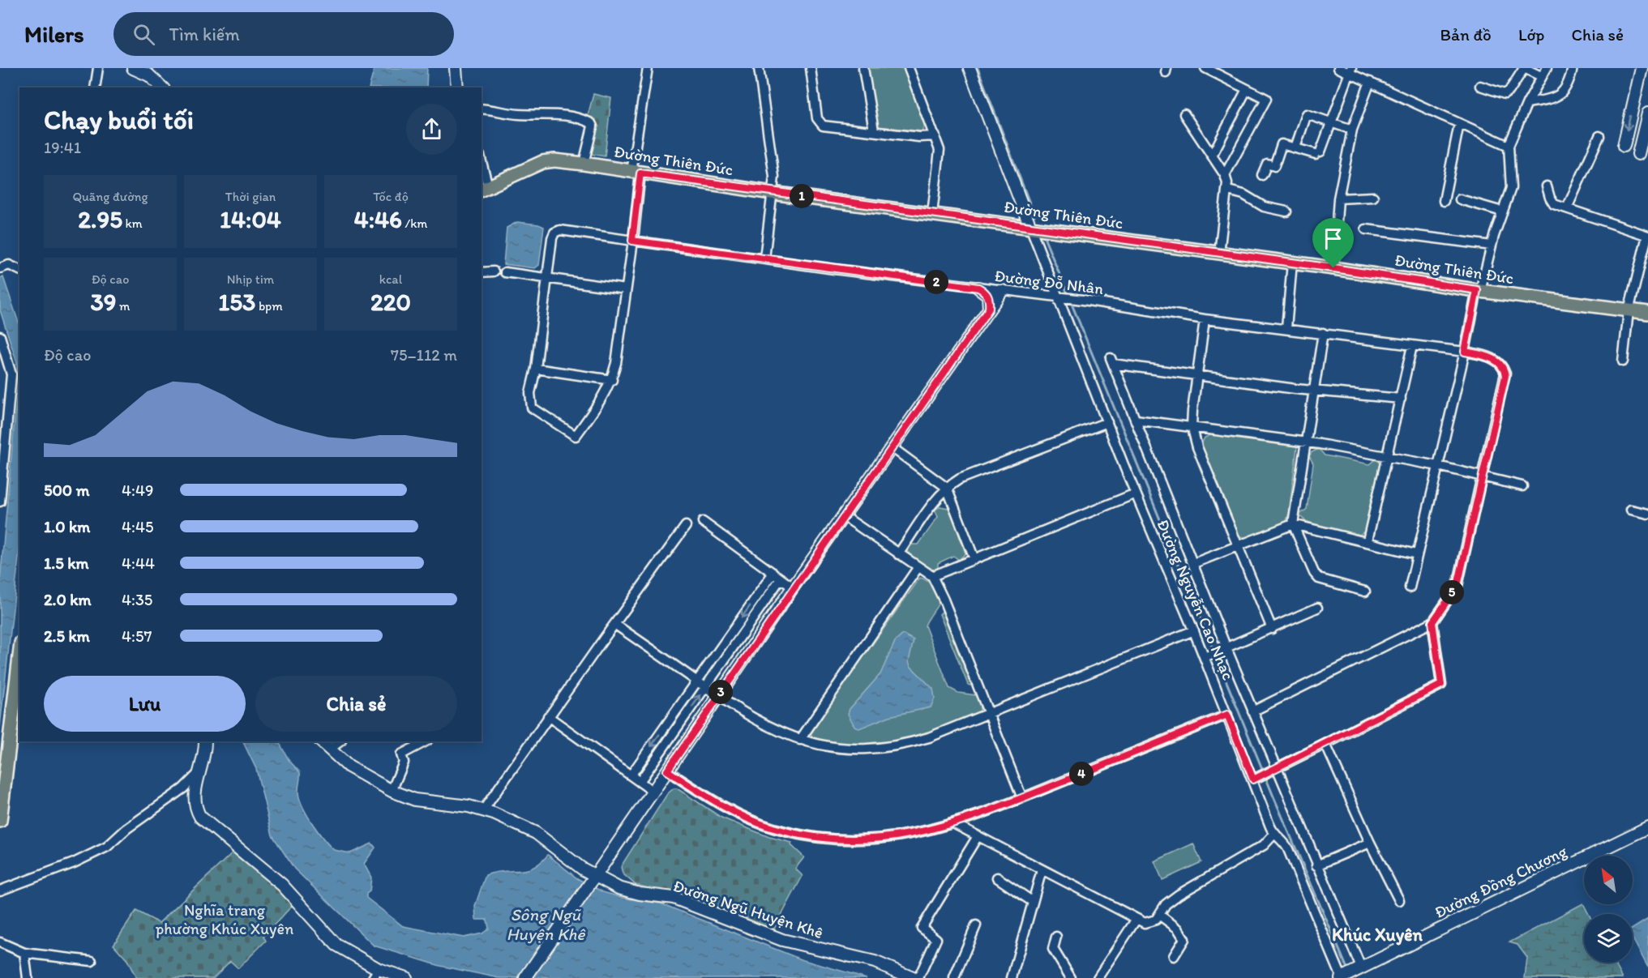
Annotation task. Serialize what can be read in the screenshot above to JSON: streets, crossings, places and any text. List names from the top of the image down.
{
  "streets": {
    "main road": ["Đường Thiên Đức"],
    "street": [
      "Đường Đỗ Nhân",
      "Đường Nguyễn Cao Nhạc",
      "Đường Đồng Chương",
      "Đường Ngũ Huyện Khê"
    ]
  },
  "crossings": [
    ["Đường Thiên Đức", "Đường Nguyễn Cao Nhạc"],
    ["Đường Đỗ Nhân", "Đường Nguyễn Cao Nhạc"],
    ["Đường Nguyễn Cao Nhạc", "Đường Đồng Chương"]
  ],
  "districts": ["Khúc Xuyên"],
  "water": ["Sông Ngũ Huyện Khê"],
  "parks": ["Nghĩa trang phường Khúc Xuyên"],
  "north": "top left",
  "page": {
    "header": "Milers",
    "search": "Tìm kiếm",
    "nav": ["Bản đồ", "Lớp", "Chia sẻ"],
    "heading": ["Chạy buổi tối", "19:41"],
    "stats": [
      ["Quãng đường", "2.95 km"],
      ["Thời gian", "14:04"],
      ["Tốc độ", "4:46 /km"],
      ["Độ cao", "39 m"],
      ["Nhịp tim", "153 bpm"],
      ["kcal", "220"]
    ],
    "pins": [
      "1",
      "2",
      "5",
      "3",
      "4"
    ],
    "chart": ["Độ cao", "75–112 m"],
    "list": [
      {
        "name": "500 m",
        "note": "4:49"
      },
      {
        "name": "1.0 km",
        "note": "4:45"
      },
      {
        "name": "1.5 km",
        "note": "4:44"
      },
      {
        "name": "2.0 km",
        "note": "4:35"
      },
      {
        "name": "2.5 km",
        "note": "4:57"
      }
    ],
    "buttons": ["Lưu", "Chia sẻ"]
  }
}
